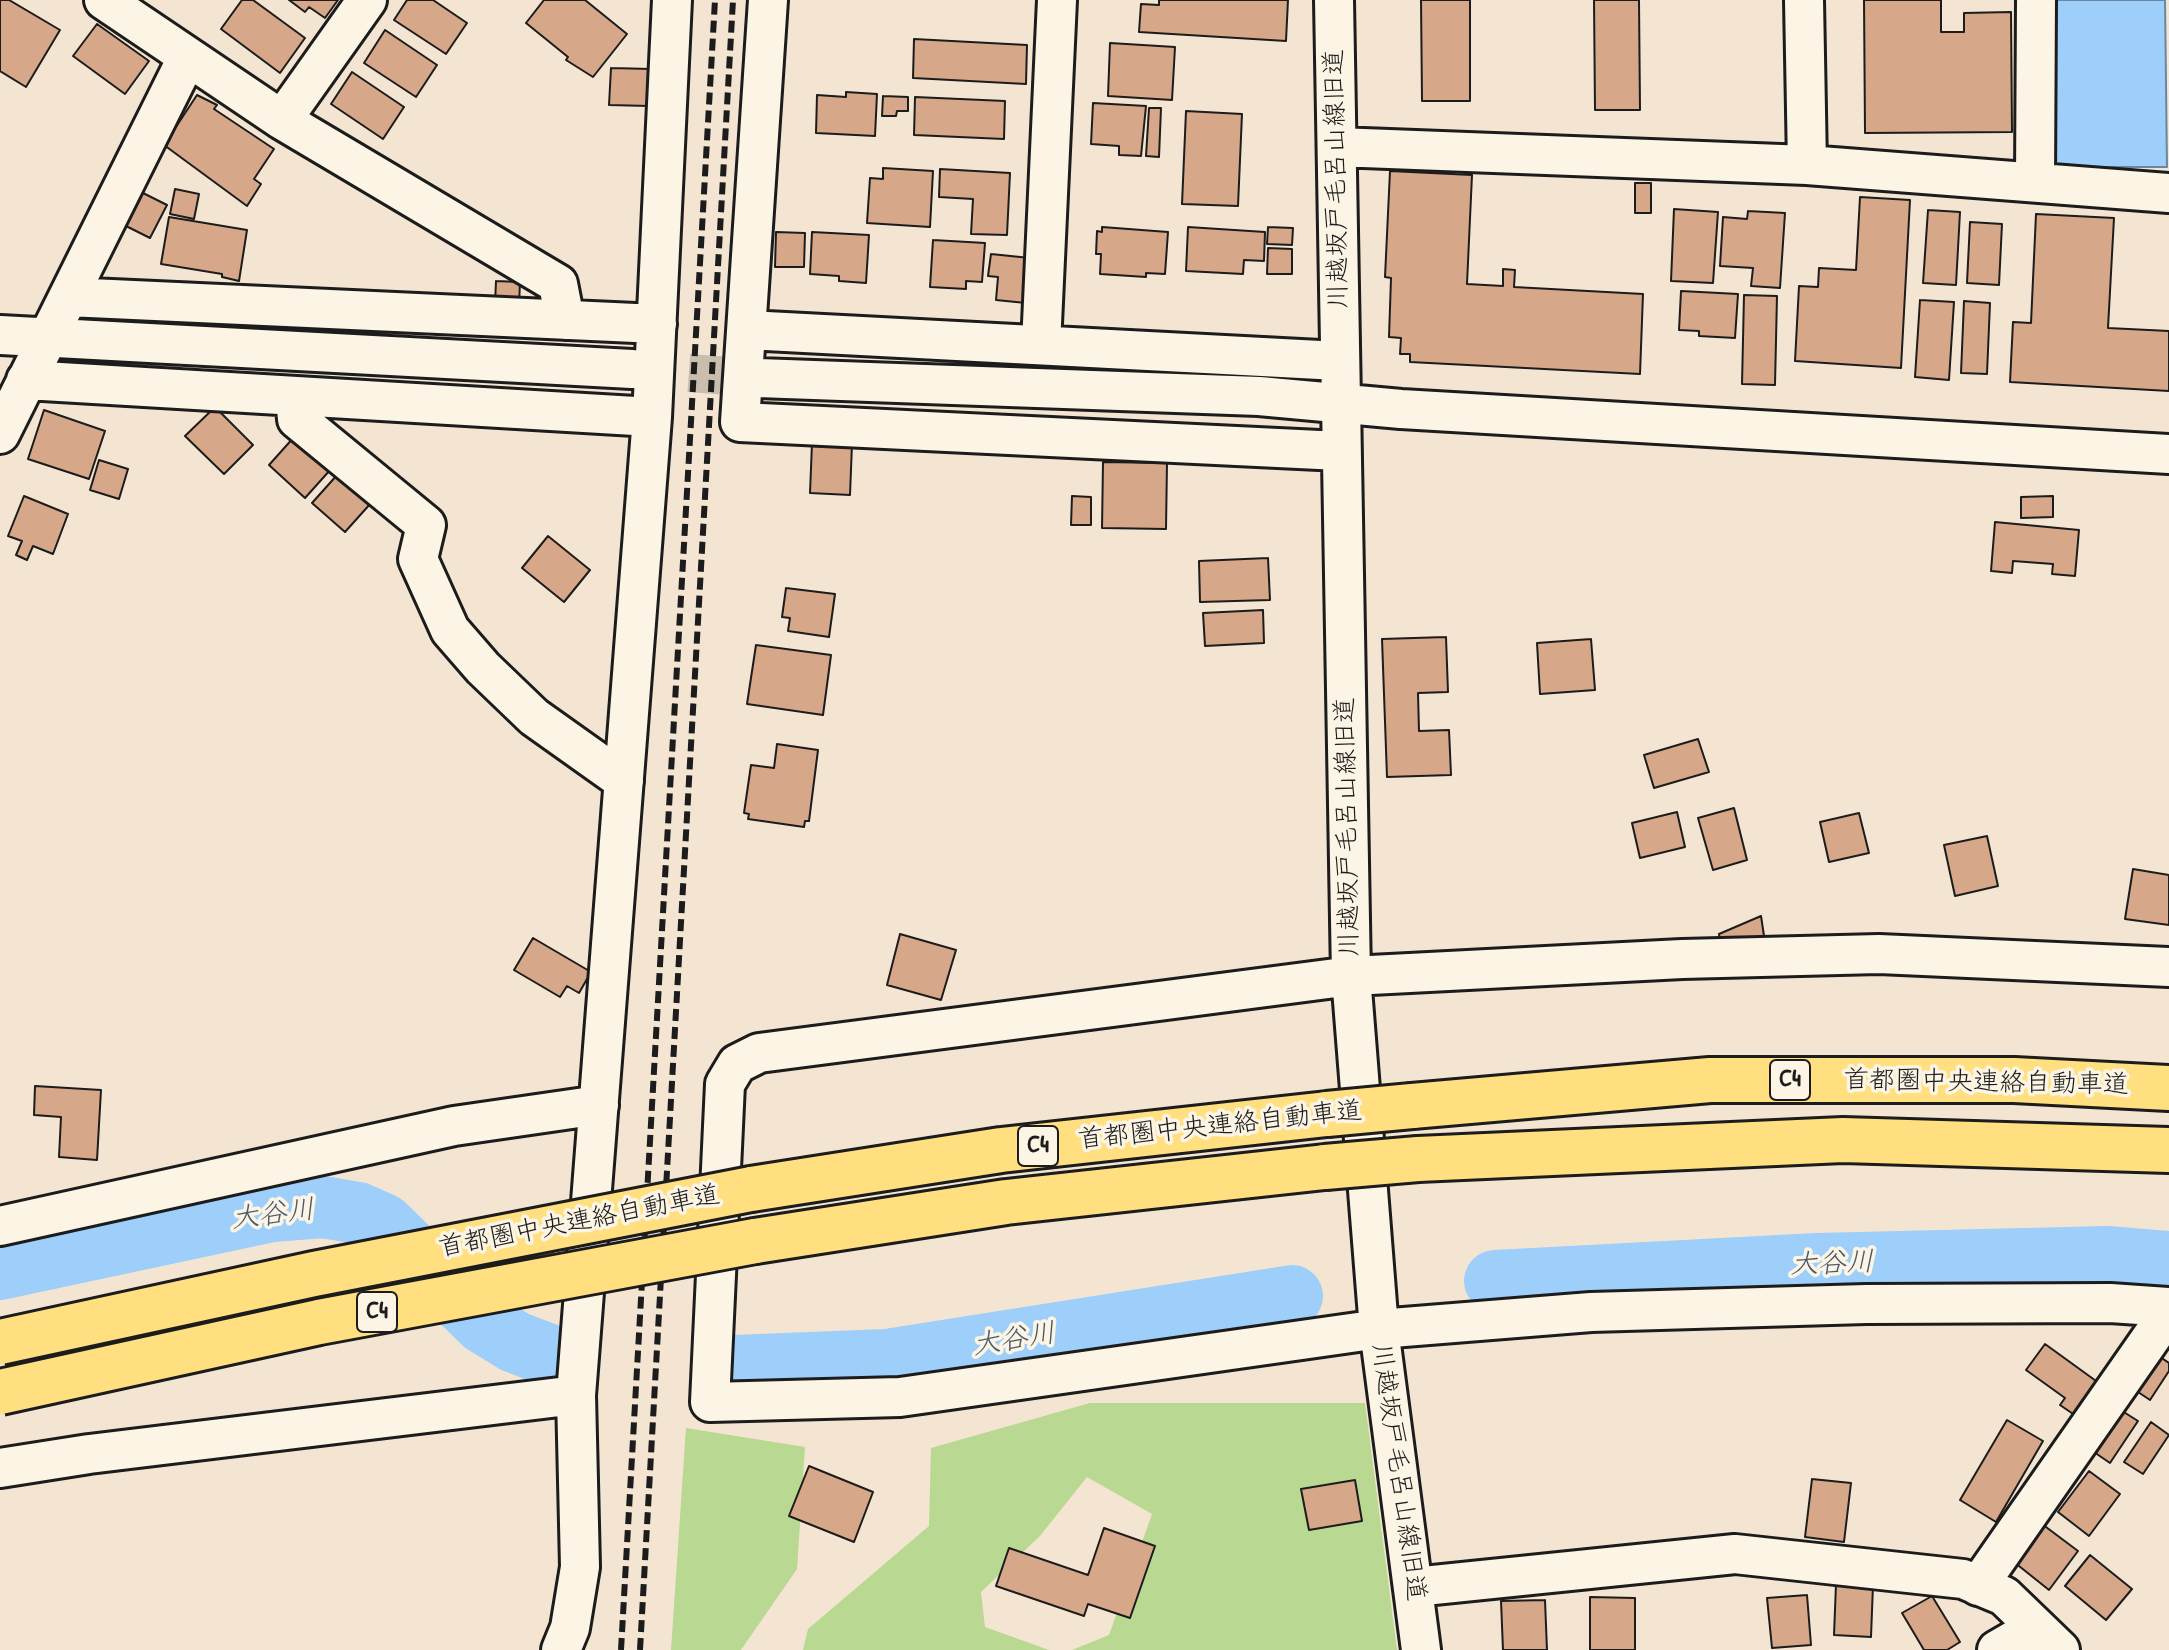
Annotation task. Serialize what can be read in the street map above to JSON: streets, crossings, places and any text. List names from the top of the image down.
{
  "streets": {
    "highway": ["C4", "首都圏中央連絡自動車道"],
    "street": ["川越坂戸毛呂山線旧道"]
  },
  "water": ["大谷川"]
}
